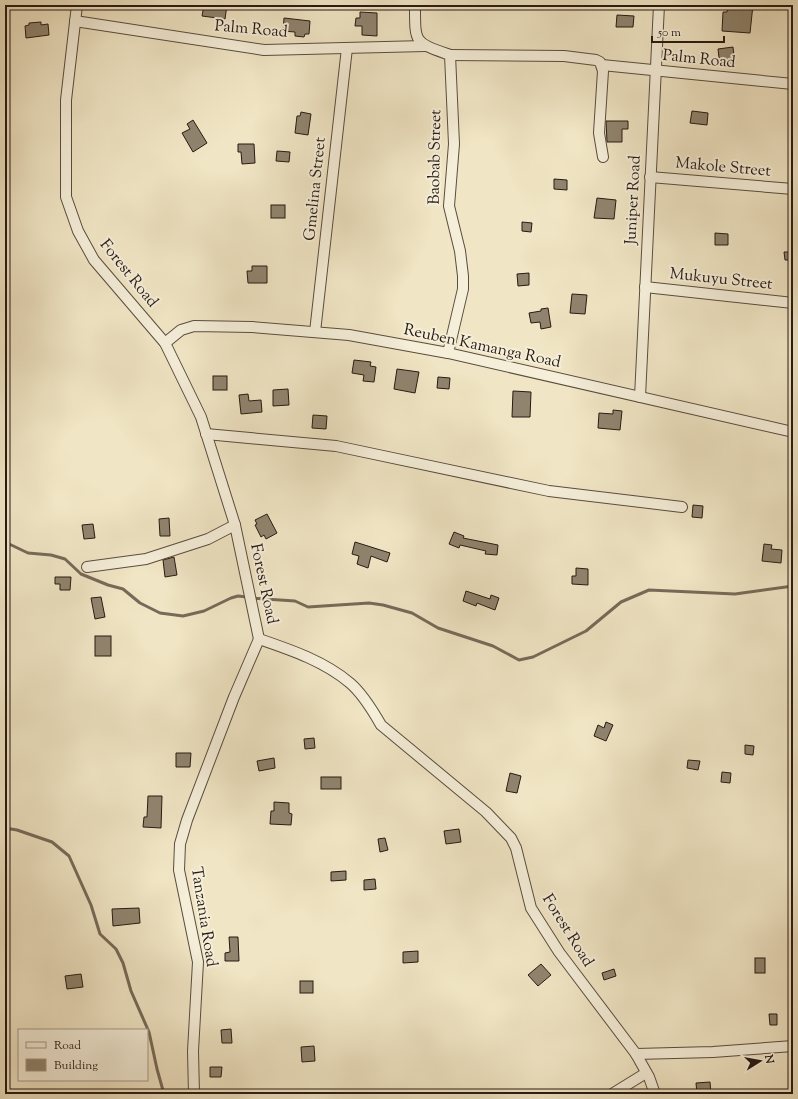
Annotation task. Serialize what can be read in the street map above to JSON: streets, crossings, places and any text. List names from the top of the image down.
{
  "streets": {
    "street": [
      "Palm Road",
      "Baobab Street",
      "Makole Street",
      "Gmelina Street",
      "Juniper Road",
      "Forest Road",
      "Mukuyu Street",
      "Reuben Kamanga Road",
      "Tanzania Road"
    ]
  },
  "crossings": [
    ["Palm Road", "Baobab Street"],
    ["Palm Road", "Gmelina Street"],
    ["Palm Road", "Juniper Road"],
    ["Palm Road", "Forest Road"],
    ["Baobab Street", "Reuben Kamanga Road"],
    ["Makole Street", "Juniper Road"],
    ["Gmelina Street", "Reuben Kamanga Road"],
    ["Juniper Road", "Mukuyu Street"],
    ["Juniper Road", "Reuben Kamanga Road"],
    ["Forest Road", "Reuben Kamanga Road"],
    ["Forest Road", "Tanzania Road"]
  ],
  "legend": ["Road", "Building"],
  "scale_bar": "50 m",
  "north": "right"
}
